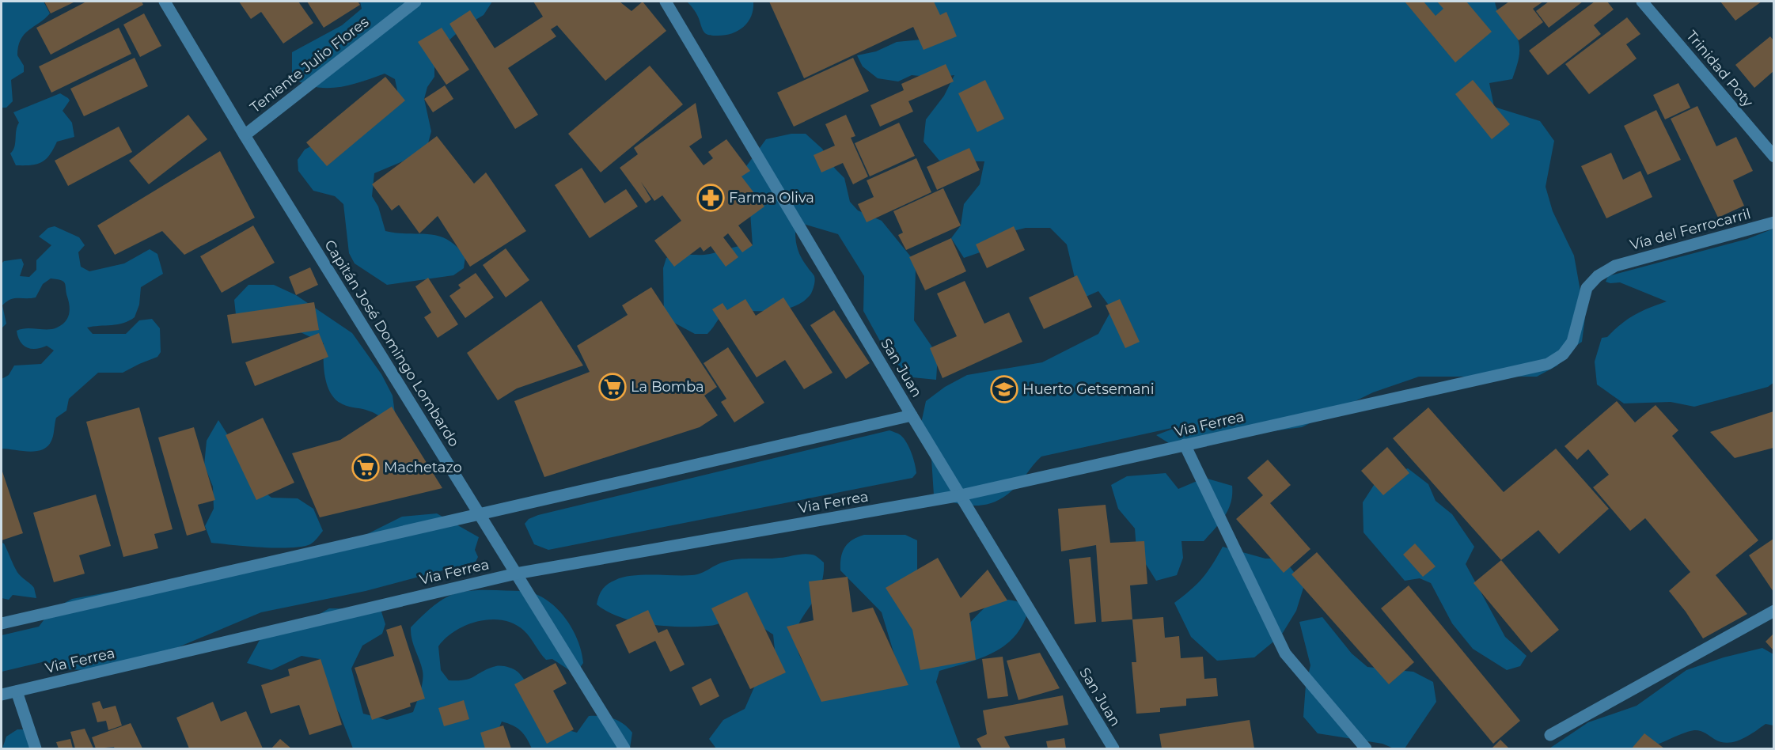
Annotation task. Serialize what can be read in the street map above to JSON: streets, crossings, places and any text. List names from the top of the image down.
{
  "streets": {
    "street": [
      "Teniente Julio Flores",
      "Trinidad Poty",
      "Vía del Ferrocarril",
      "Capitán José Domingo Lombardo",
      "San Juan",
      "Via Ferrea"
    ]
  },
  "crossings": [
    ["Teniente Julio Flores", "Capitán José Domingo Lombardo"],
    ["Vía del Ferrocarril", "Via Ferrea"],
    ["Capitán José Domingo Lombardo", "Via Ferrea"],
    ["San Juan", "Via Ferrea"]
  ],
  "places": {
    "pharmacy": ["Farma Oliva"],
    "supermarket": ["La Bomba", "Machetazo"],
    "school or university": ["Huerto Getsemani"]
  }
}
